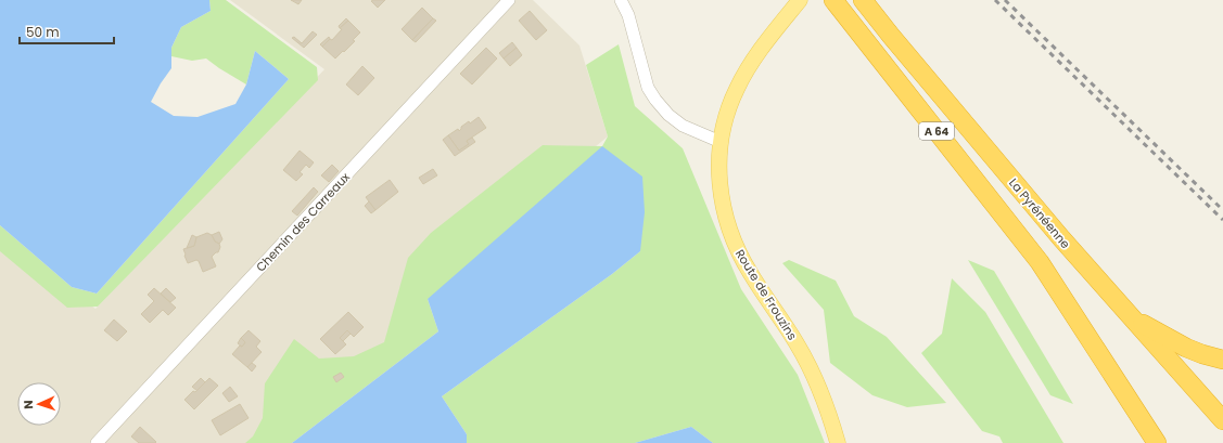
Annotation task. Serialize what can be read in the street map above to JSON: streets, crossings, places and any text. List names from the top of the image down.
{
  "streets": {
    "highway": ["A 64", "La Pyrénéenne"],
    "main road": ["Route de Frouzins"],
    "street": ["Chemin des Carreaux"]
  },
  "scale_bar": "50 m",
  "north": "left"
}
